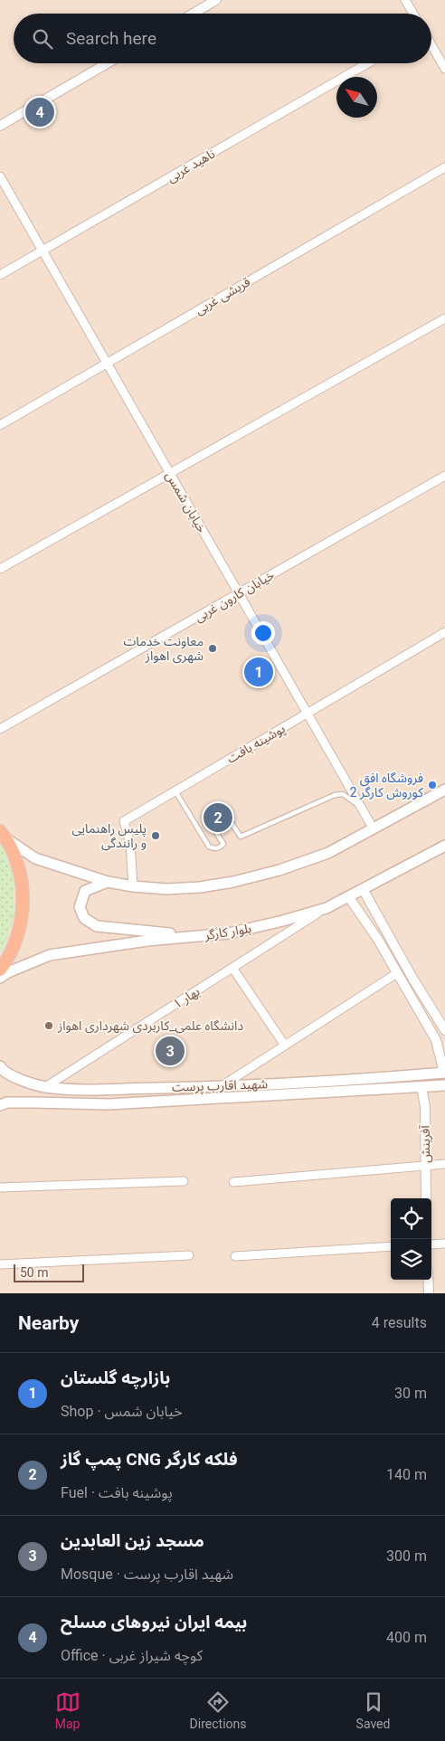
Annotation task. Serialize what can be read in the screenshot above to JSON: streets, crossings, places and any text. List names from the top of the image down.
{
  "streets": {
    "main road": ["بلوار کارگر", "شهید اقارب پرست"],
    "street": [
      "ناهید غربی",
      "قریشی غربی",
      "خیابان شمس",
      "خیابان کارون غربی",
      "پوشینه بافت",
      "بهار ۱",
      "آفرینش"
    ]
  },
  "crossings": [
    ["ناهید غربی", "خیابان شمس"],
    ["قریشی غربی", "خیابان شمس"],
    ["خیابان شمس", "خیابان کارون غربی"],
    ["خیابان شمس", "پوشینه بافت"],
    ["بلوار کارگر", "بهار ۱"],
    ["بهار ۱", "شهید اقارب پرست"],
    ["شهید اقارب پرست", "آفرینش"]
  ],
  "places": [
    "معاونت خدمات شهری اهواز",
    "فروشگاه افق کوروش کارگر 2",
    "پلیس راهنمایی و رانندگی",
    "دانشگاه علمی_کاربردی شهرداری اهواز"
  ],
  "scale_bar": "50 m",
  "north": "top left",
  "page": {
    "search": "Search here",
    "pins": [
      "4",
      "1",
      "2",
      "3"
    ],
    "scale": "50 m",
    "heading": ["Nearby", "4 results"],
    "list": [
      {
        "mark": "1",
        "name": "بازارچه گلستان",
        "note": "Shop · خیابان شمس",
        "value": "30 m"
      },
      {
        "mark": "2",
        "name": "پمپ گاز CNG فلکه کارگر",
        "note": "Fuel · پوشینه بافت",
        "value": "140 m"
      },
      {
        "mark": "3",
        "name": "مسجد زین العابدین",
        "note": "Mosque · شهید اقارب پرست",
        "value": "300 m"
      },
      {
        "mark": "4",
        "name": "بیمه ایران نیروهای مسلح",
        "note": "Office · کوچه شیراز غربی",
        "value": "400 m"
      }
    ],
    "nav": ["Map", "Directions", "Saved"]
  }
}
